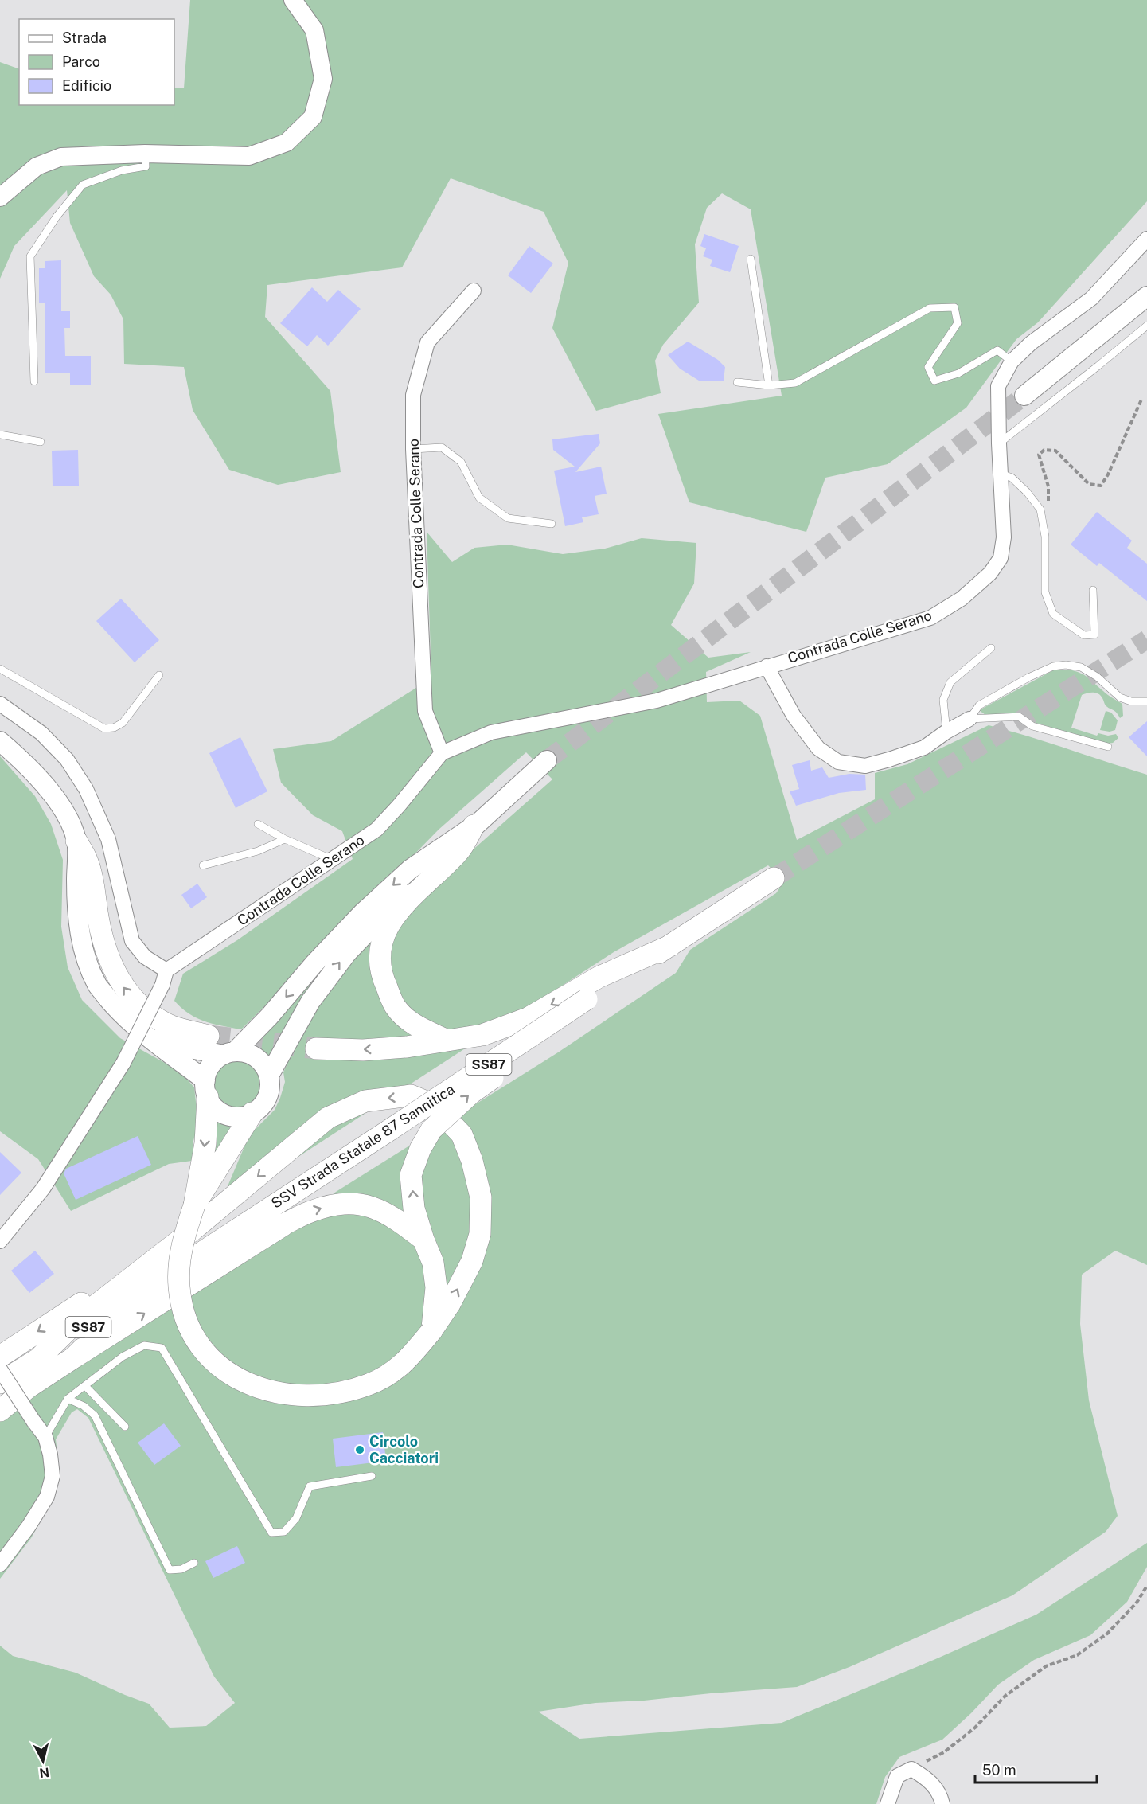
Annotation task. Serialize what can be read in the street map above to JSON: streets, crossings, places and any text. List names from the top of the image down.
{
  "streets": {
    "main road": ["SS87", "SSV Strada Statale 87 Sannitica"],
    "street": ["Contrada Colle Serano"]
  },
  "places": ["Circolo Cacciatori"],
  "legend": ["Strada", "Parco", "Edificio"],
  "scale_bar": "50 m",
  "north": "bottom"
}
